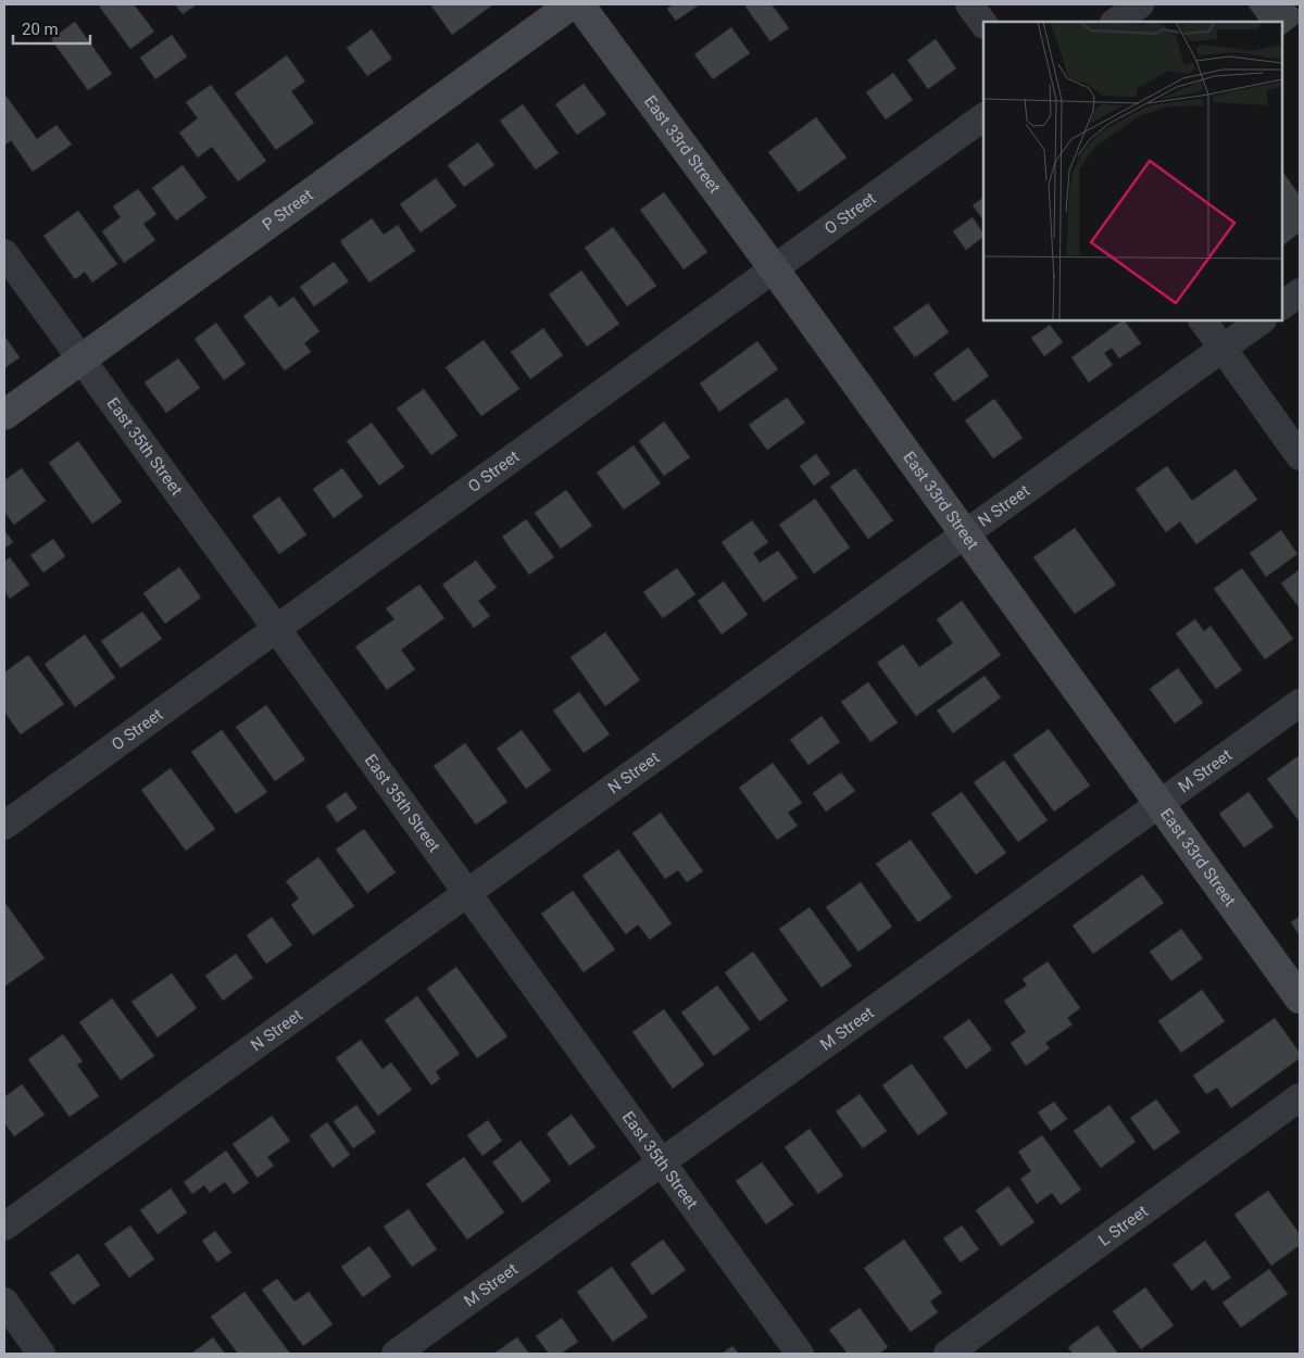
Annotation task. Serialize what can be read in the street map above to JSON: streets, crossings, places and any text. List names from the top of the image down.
{
  "streets": {
    "street": [
      "East 33rd Street",
      "P Street",
      "O Street",
      "East 35th Street",
      "N Street",
      "M Street",
      "L Street"
    ]
  },
  "crossings": [
    ["East 33rd Street", "O Street"],
    ["East 33rd Street", "N Street"],
    ["East 33rd Street", "M Street"],
    ["P Street", "East 35th Street"],
    ["O Street", "East 35th Street"],
    ["East 35th Street", "N Street"],
    ["East 35th Street", "M Street"]
  ],
  "scale_bar": "20 m"
}
